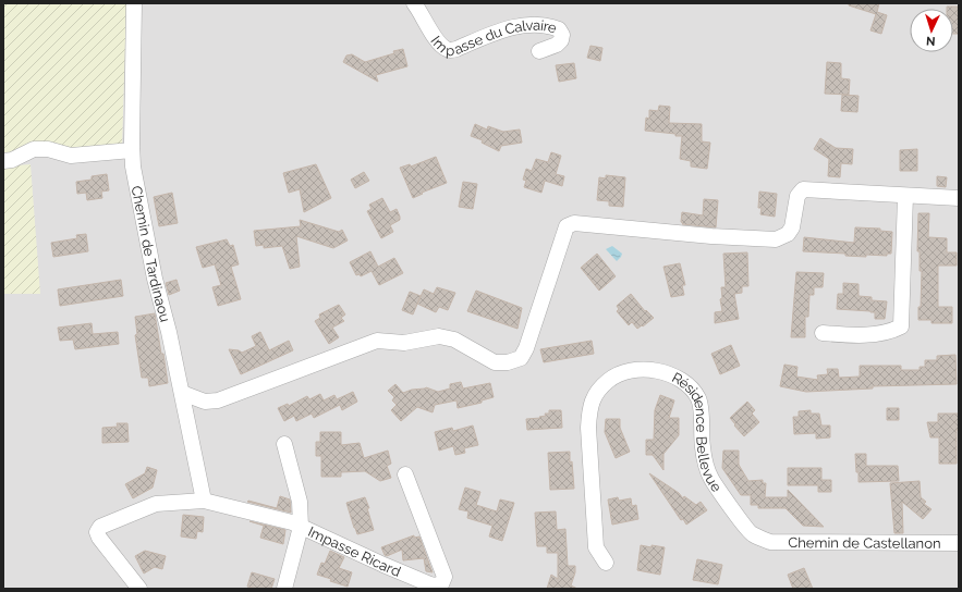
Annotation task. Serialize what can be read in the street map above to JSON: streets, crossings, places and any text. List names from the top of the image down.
{
  "streets": {
    "street": [
      "Impasse du Calvaire",
      "Chemin de Tardinaou",
      "Résidence Bellevue",
      "Chemin de Castellanon",
      "Impasse Ricard"
    ]
  },
  "crossings": [
    ["Chemin de Tardinaou", "Impasse Ricard"],
    ["Résidence Bellevue", "Chemin de Castellanon"]
  ],
  "north": "bottom"
}
